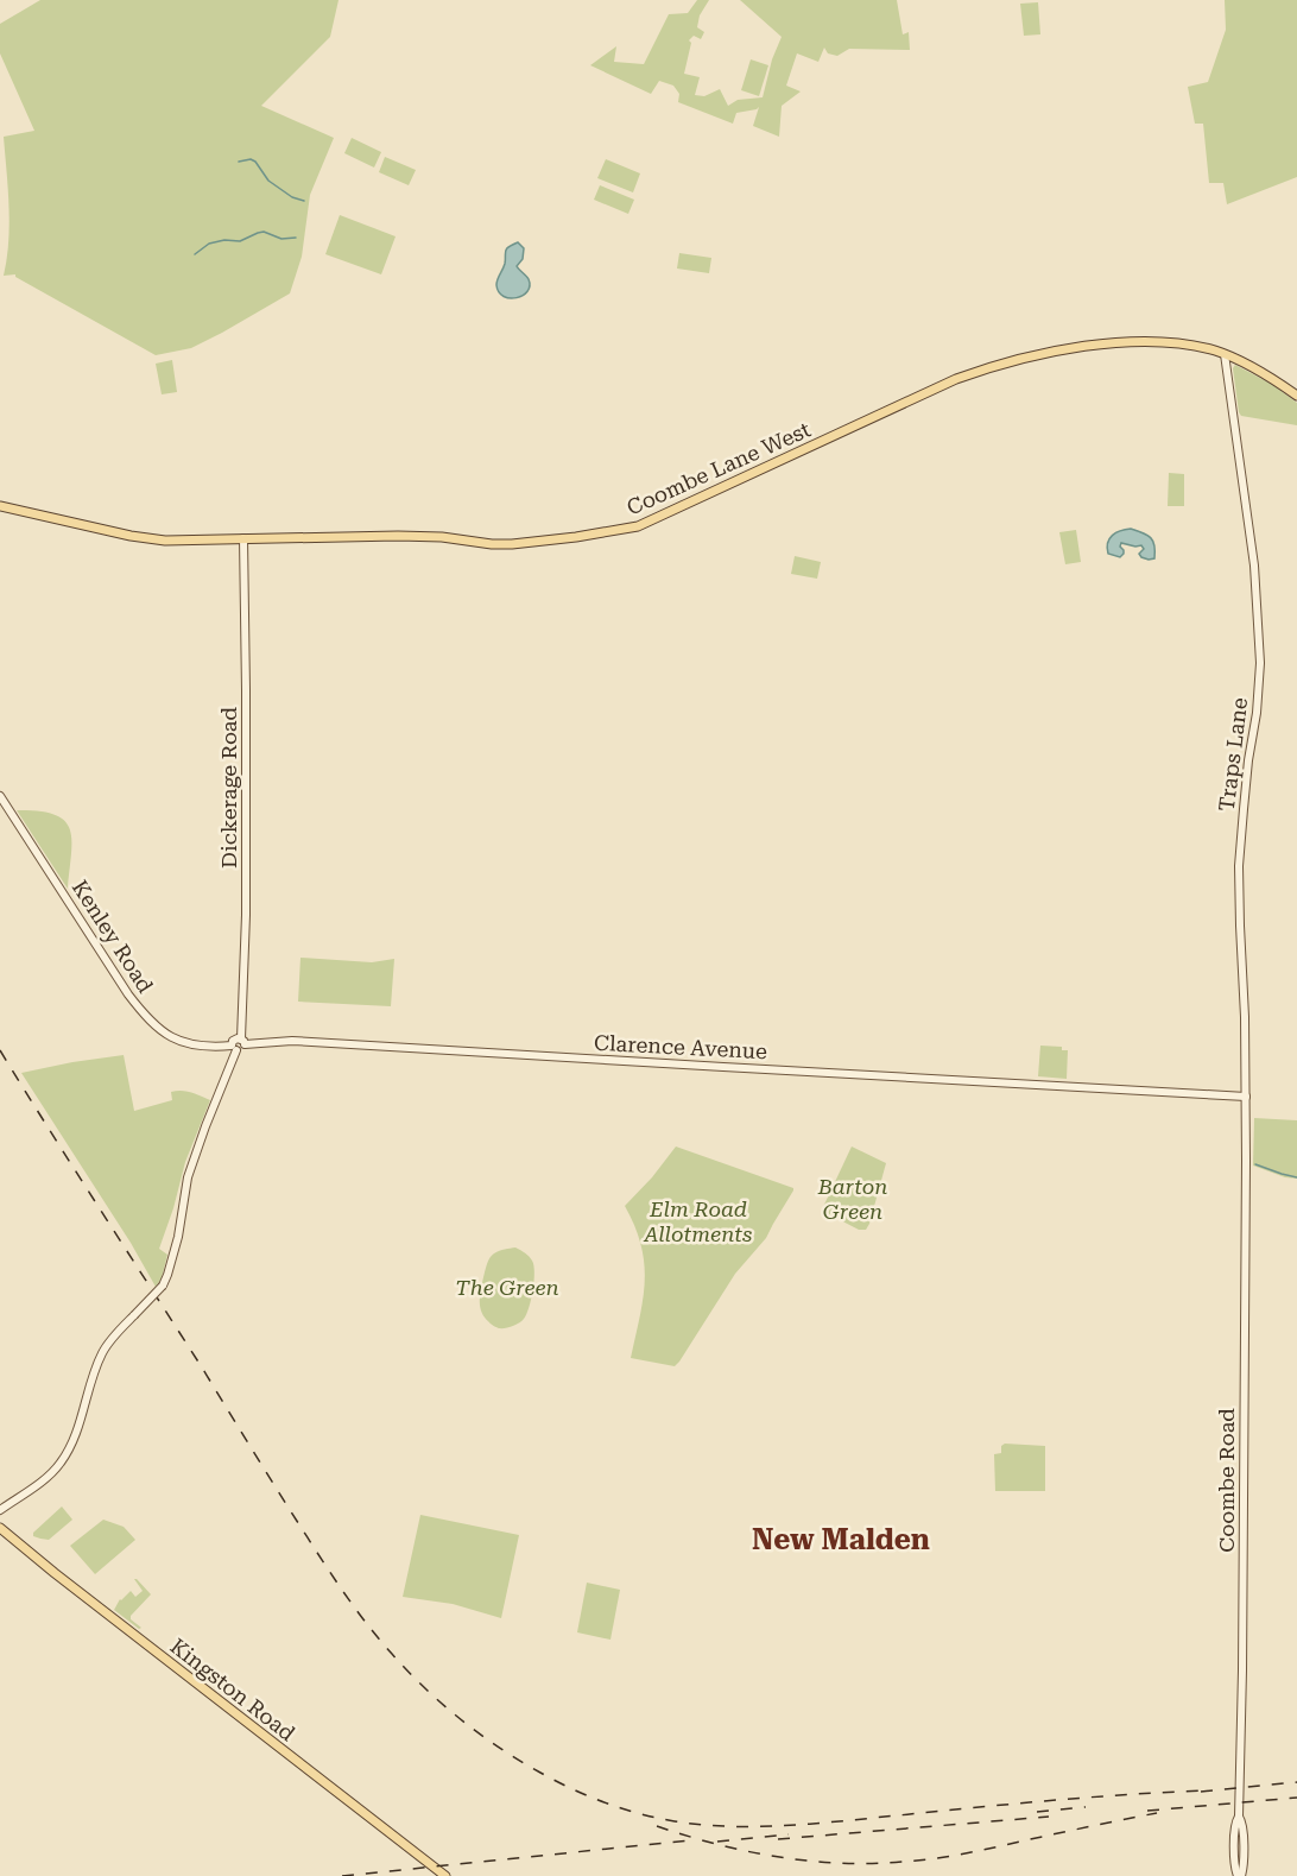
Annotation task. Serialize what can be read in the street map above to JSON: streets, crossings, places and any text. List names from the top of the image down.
{
  "streets": {
    "main road": ["Coombe Lane West", "Kingston Road"],
    "street": [
      "Traps Lane",
      "Dickerage Road",
      "Kenley Road",
      "Clarence Avenue",
      "Coombe Road"
    ]
  },
  "crossings": [
    ["Coombe Lane West", "Traps Lane"],
    ["Coombe Lane West", "Dickerage Road"],
    ["Traps Lane", "Clarence Avenue"],
    ["Traps Lane", "Coombe Road"],
    ["Dickerage Road", "Clarence Avenue"]
  ],
  "districts": ["New Malden"],
  "parks": ["Barton Green", "Elm Road Allotments", "The Green"]
}
